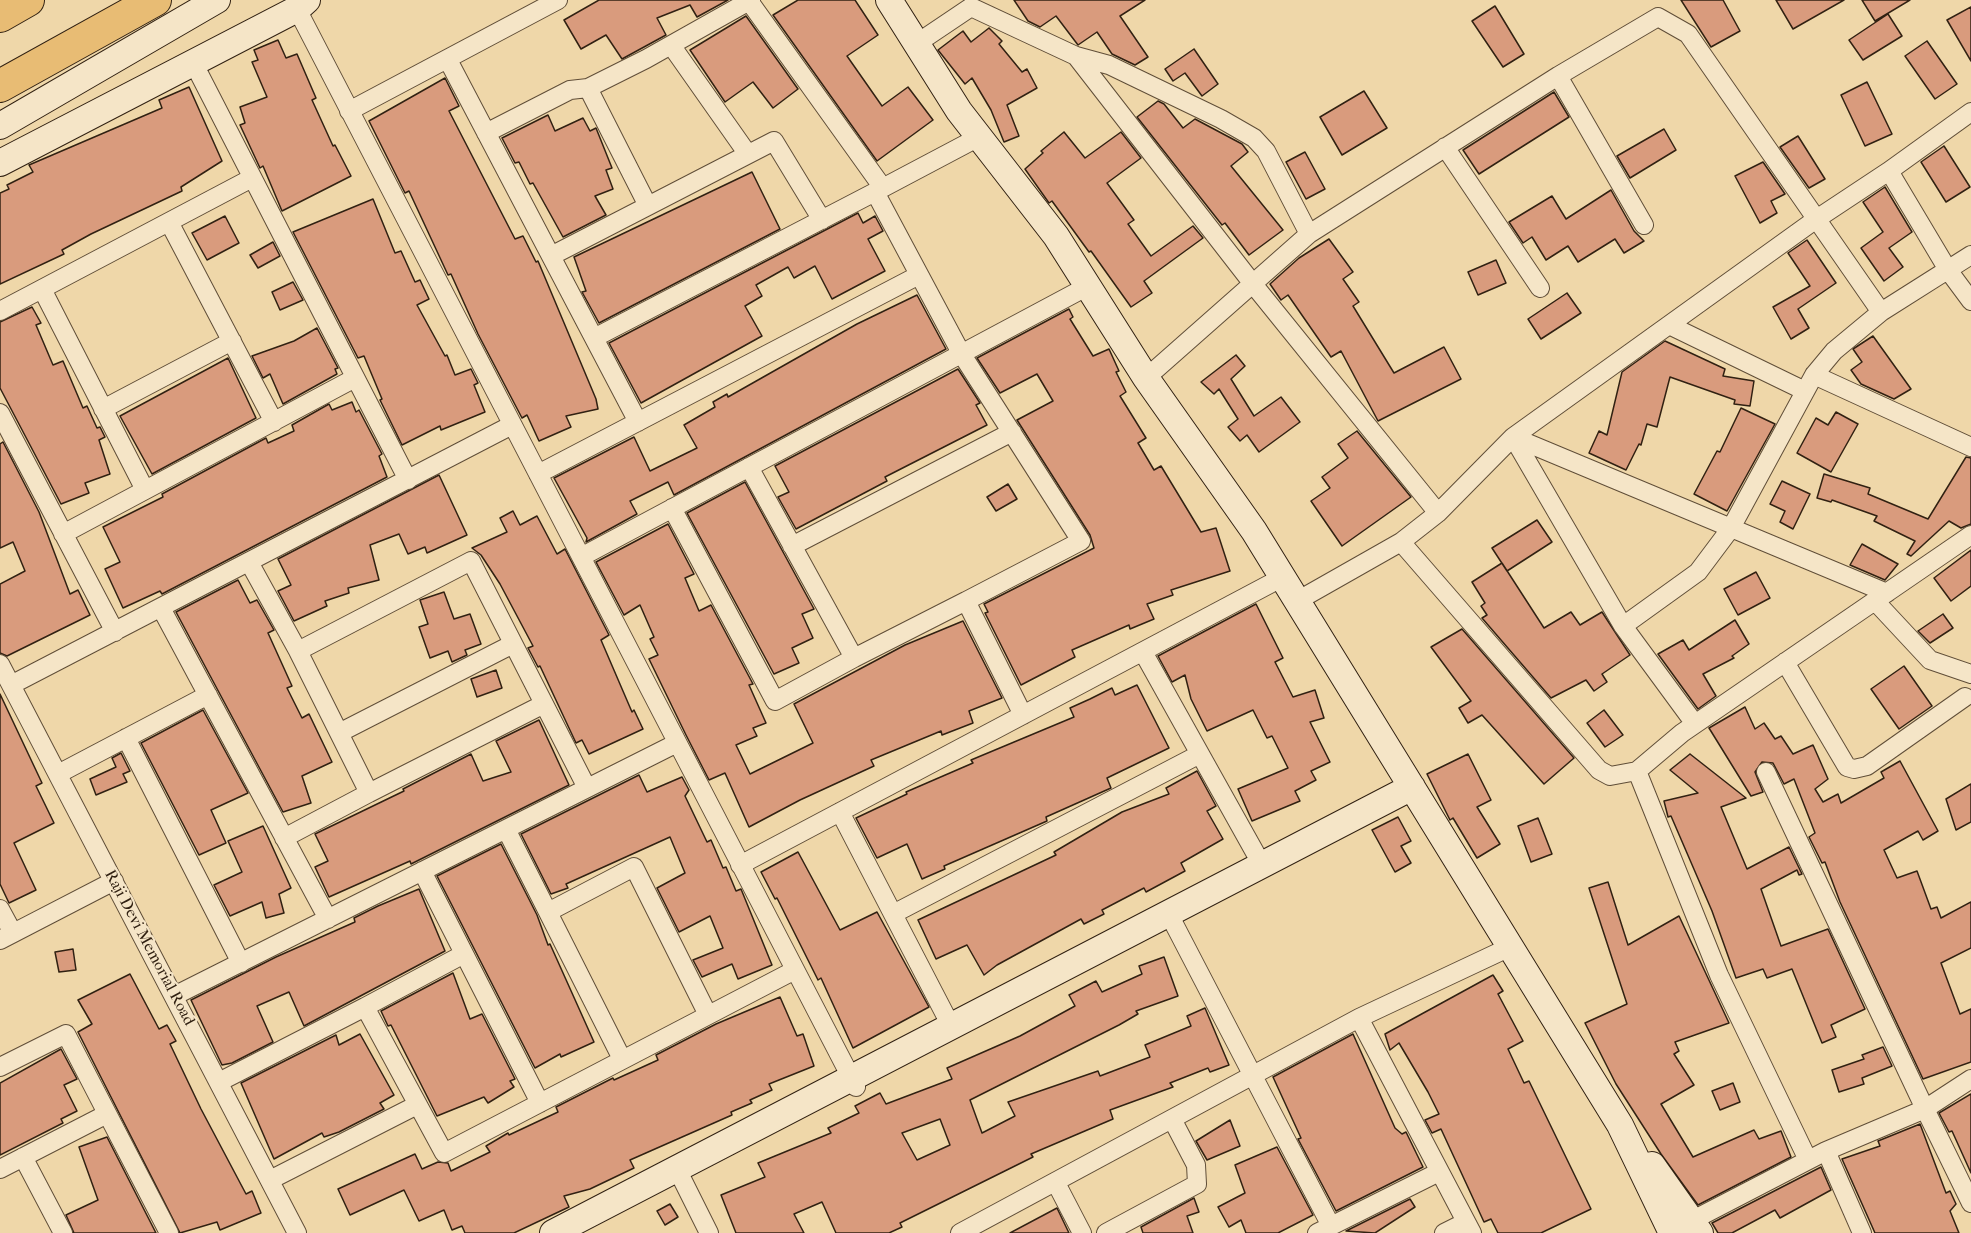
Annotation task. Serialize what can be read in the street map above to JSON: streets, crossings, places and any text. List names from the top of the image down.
{
  "streets": {
    "street": ["Raji Devi Memorial Road"]
  }
}
